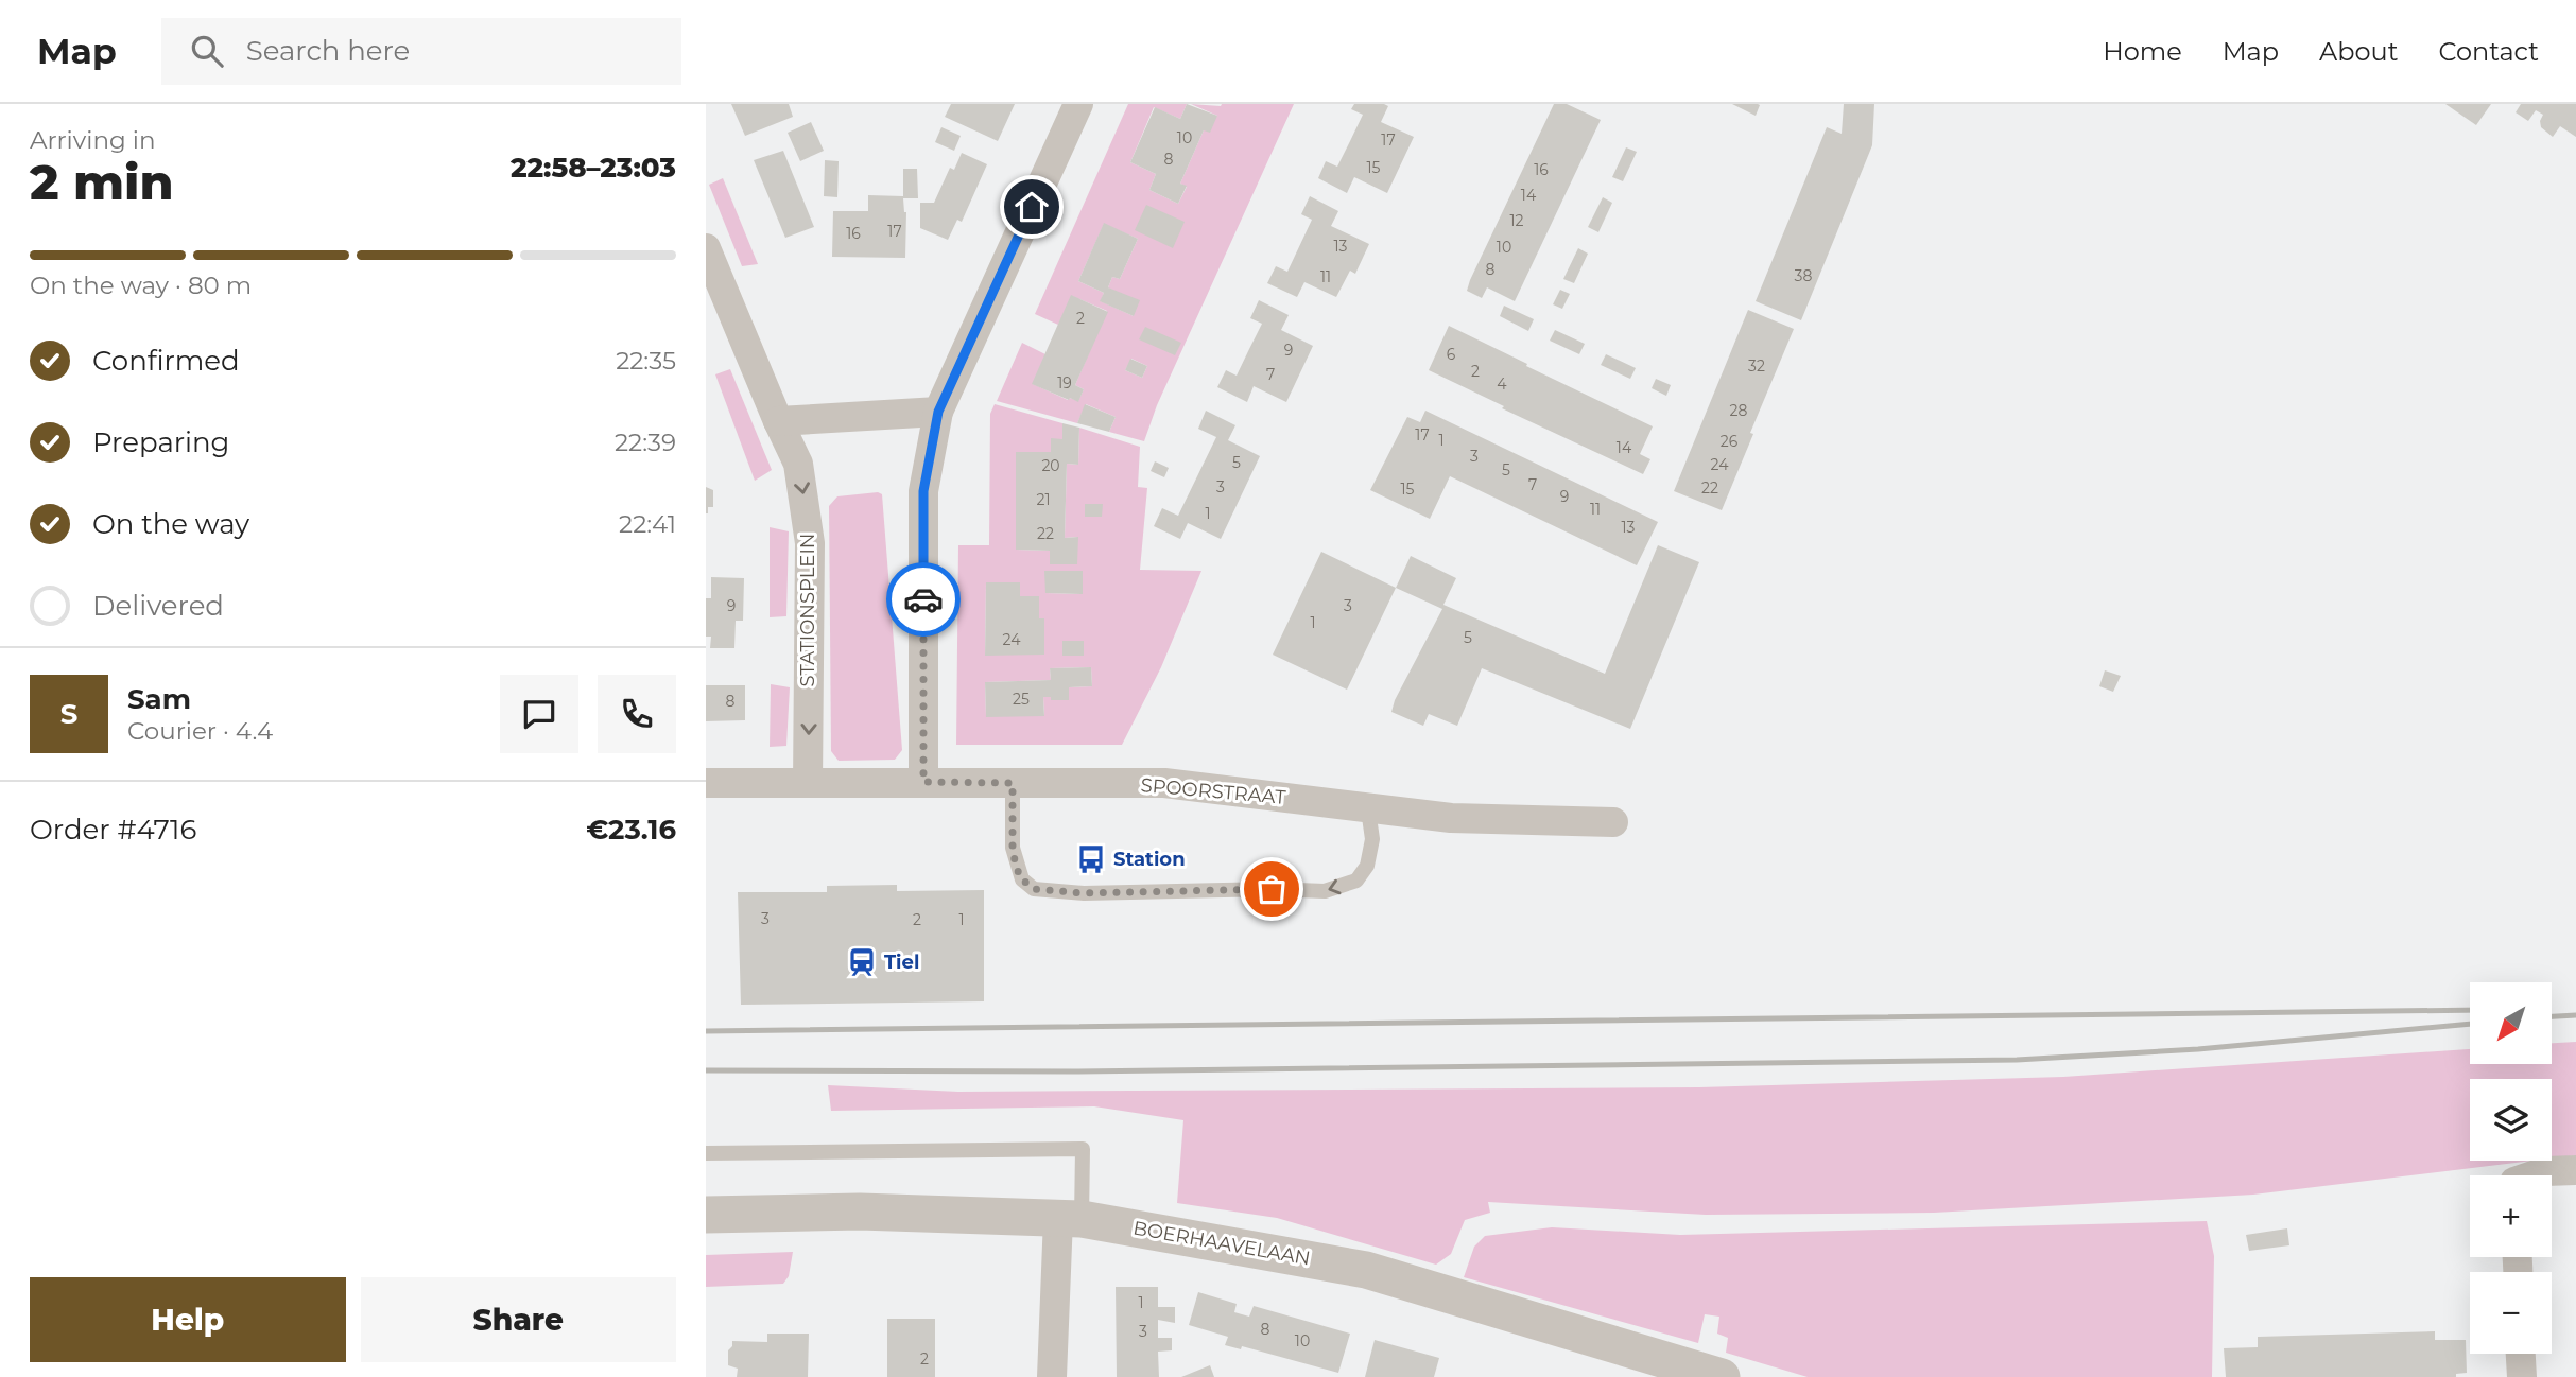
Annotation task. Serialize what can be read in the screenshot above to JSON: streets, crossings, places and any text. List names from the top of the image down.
{
  "streets": {
    "street": ["STATIONSPLEIN", "SPOORSTRAAT", "BOERHAAVELAAN"]
  },
  "places": {
    "bus stop": ["Station"],
    "station": ["Tiel"]
  },
  "house_numbers": [
    "10",
    "17",
    "8",
    "15",
    "16",
    "14",
    "12",
    "17",
    "16",
    "13",
    "10",
    "8",
    "38",
    "11",
    "2",
    "9",
    "6",
    "32",
    "2",
    "7",
    "19",
    "4",
    "28",
    "17",
    "1",
    "26",
    "14",
    "3",
    "5",
    "24",
    "20",
    "5",
    "7",
    "3",
    "22",
    "15",
    "9",
    "21",
    "11",
    "1",
    "13",
    "22",
    "9",
    "3",
    "1",
    "5",
    "24",
    "25",
    "8",
    "3",
    "2",
    "1",
    "1",
    "8",
    "3",
    "10",
    "2"
  ],
  "north": "bottom left",
  "page": {
    "header": "Map",
    "search": "Search here",
    "nav": [
      "Home",
      "Map",
      "About",
      "Contact"
    ],
    "heading": ["2 min", "Arriving in", "22:58–23:03"],
    "panel": [
      "Sam",
      "Courier · 4.4",
      "Order #4716",
      "€23.16"
    ],
    "bar": "On the way · 80 m",
    "list": [
      ["Confirmed", "22:35"],
      ["Preparing", "22:39"],
      ["On the way", "22:41"],
      "Delivered"
    ],
    "round": "S",
    "map_buttons": ["+", "−"],
    "buttons": ["Help", "Share"]
  }
}
